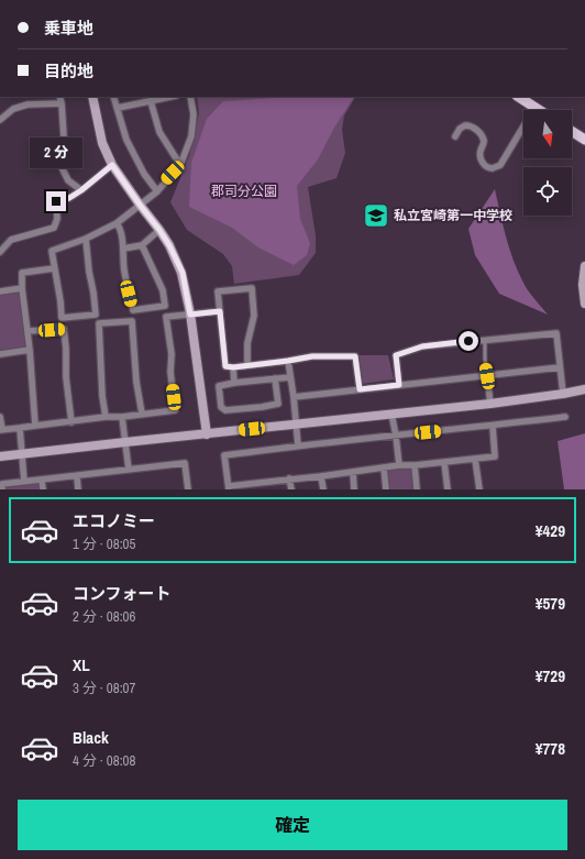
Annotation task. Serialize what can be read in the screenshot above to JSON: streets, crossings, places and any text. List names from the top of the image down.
{
  "parks": ["郡司分公園"],
  "places": {
    "school or university": ["私立宮崎第一中学校"]
  },
  "north": "bottom",
  "page": {
    "banner": ["乗車地", "目的地"],
    "bubble": "2 分",
    "list": [
      {
        "name": "エコノミー",
        "note": "1 分 · 08:05",
        "value": "¥429"
      },
      {
        "name": "コンフォート",
        "note": "2 分 · 08:06",
        "value": "¥579"
      },
      {
        "name": "XL",
        "note": "3 分 · 08:07",
        "value": "¥729"
      },
      {
        "name": "Black",
        "note": "4 分 · 08:08",
        "value": "¥778"
      }
    ],
    "buttons": "確定"
  }
}
